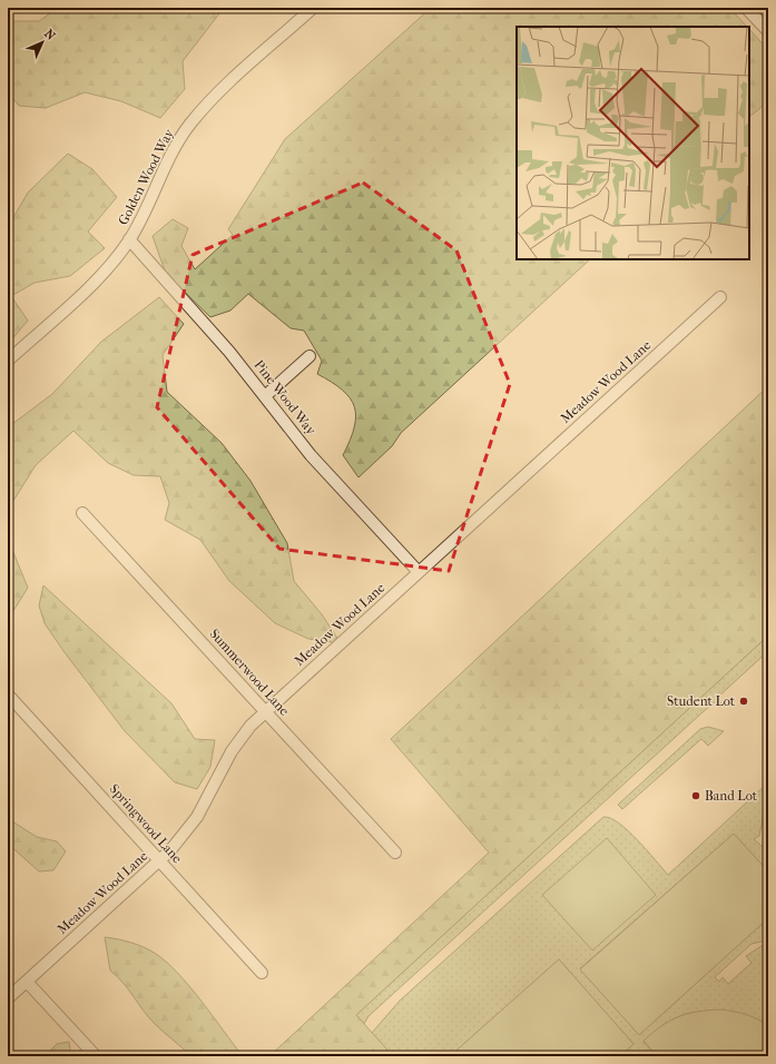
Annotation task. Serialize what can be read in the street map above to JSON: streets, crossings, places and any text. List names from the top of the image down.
{
  "streets": {
    "street": [
      "Golden Wood Way",
      "Meadow Wood Lane",
      "Pine Wood Way",
      "Summerwood Lane",
      "Springwood Lane"
    ]
  },
  "crossings": [
    ["Golden Wood Way", "Pine Wood Way"],
    ["Meadow Wood Lane", "Pine Wood Way"],
    ["Meadow Wood Lane", "Summerwood Lane"],
    ["Meadow Wood Lane", "Springwood Lane"]
  ],
  "places": ["Student Lot", "Band Lot"],
  "north": "top right"
}
